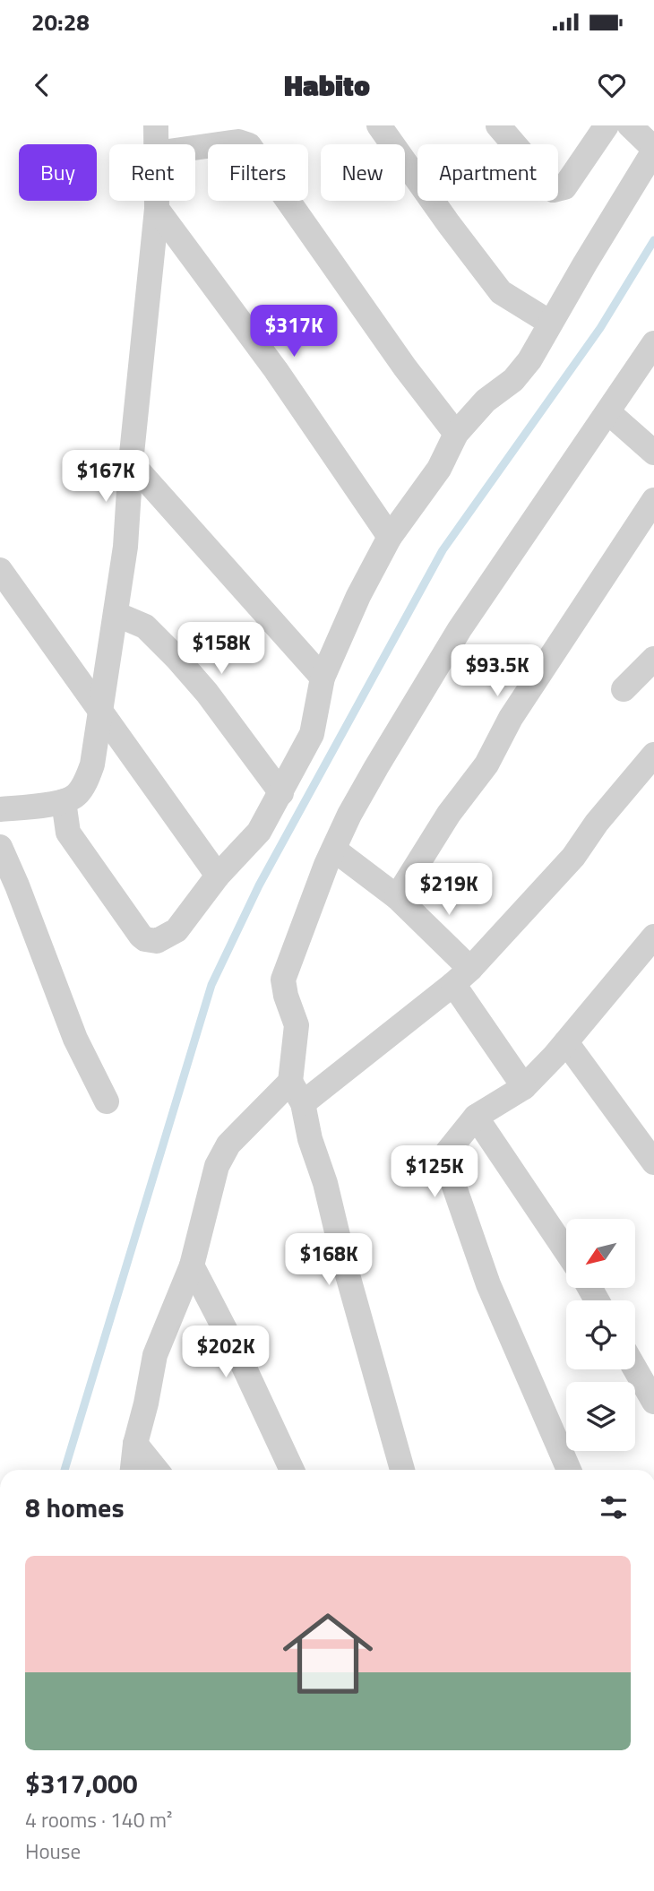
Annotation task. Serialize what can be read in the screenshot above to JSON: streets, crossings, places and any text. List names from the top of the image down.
{
  "north": "bottom left",
  "page": {
    "status": "20:28",
    "header": "Habito",
    "chip": [
      "Buy",
      "Rent",
      "Filters",
      "New",
      "Apartment"
    ],
    "price": [
      "$317K",
      "$167K",
      "$158K",
      "$93.5K",
      "$219K",
      "$125K",
      "$168K",
      "$202K"
    ],
    "heading": "8 homes",
    "list": [
      {
        "name": "$317,000",
        "note": "4 rooms · 140 m² · House"
      }
    ]
  }
}
